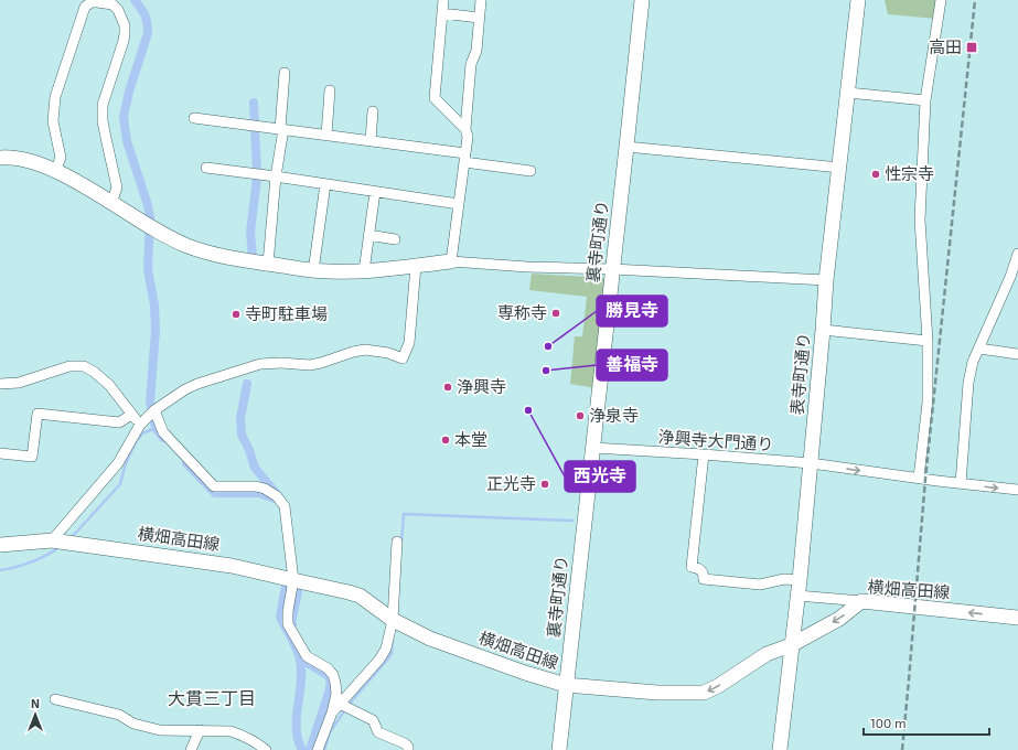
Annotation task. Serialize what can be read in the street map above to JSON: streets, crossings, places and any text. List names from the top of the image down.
{
  "streets": {
    "street": [
      "裏寺町通り",
      "表寺町通り",
      "浄興寺大門通り",
      "横畑高田線"
    ]
  },
  "crossings": [
    ["裏寺町通り", "浄興寺大門通り"],
    ["裏寺町通り", "横畑高田線"],
    ["表寺町通り", "浄興寺大門通り"],
    ["表寺町通り", "横畑高田線"]
  ],
  "one_way": ["浄興寺大門通り", "横畑高田線"],
  "districts": ["大貫三丁目"],
  "places": {
    "transit": ["高田"],
    "other": [
      "性宗寺",
      "専称寺",
      "寺町駐車場",
      "勝見寺",
      "善福寺",
      "浄興寺",
      "西光寺",
      "浄泉寺",
      "本堂",
      "正光寺"
    ]
  },
  "scale_bar": "100 m",
  "north": "top"
}
